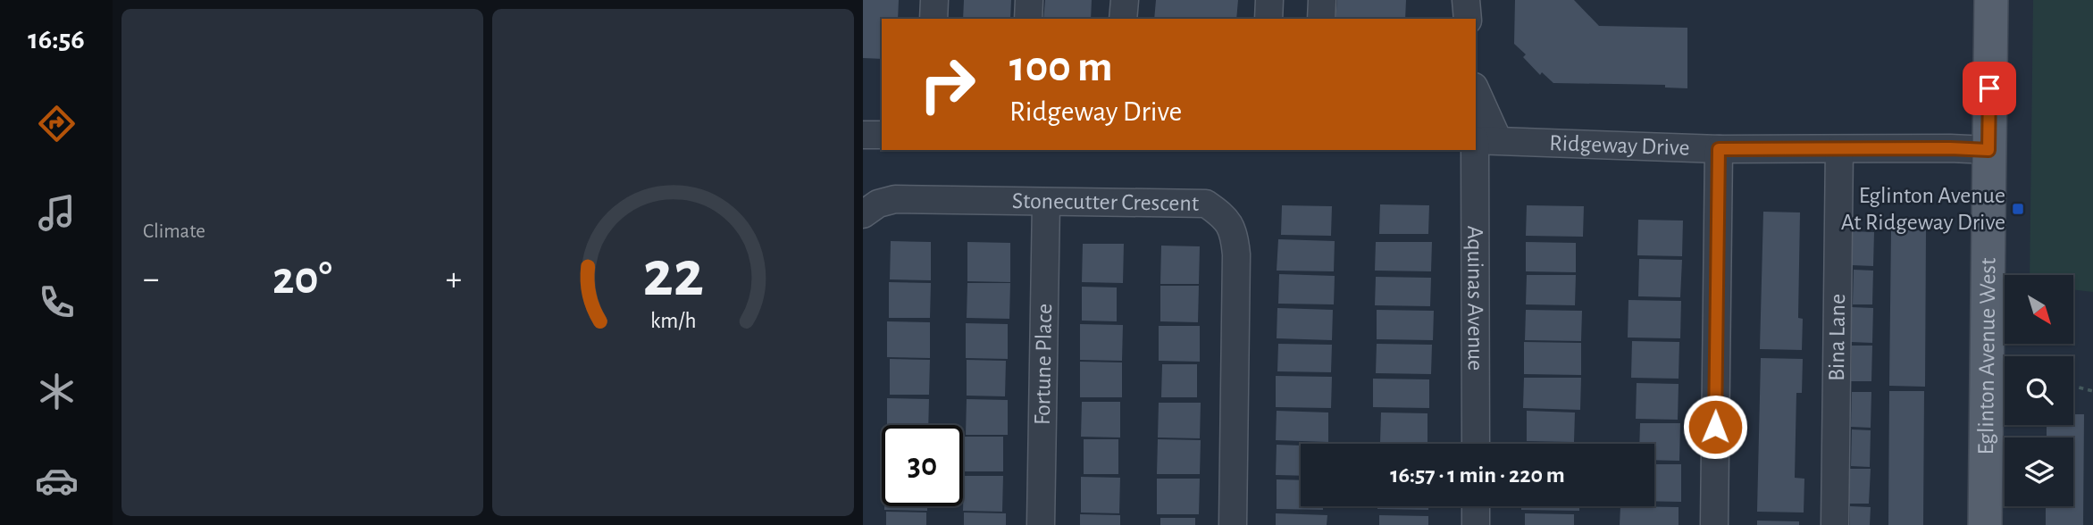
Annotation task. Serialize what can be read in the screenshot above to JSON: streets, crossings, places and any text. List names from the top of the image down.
{
  "streets": {
    "main road": ["Eglinton Avenue West"],
    "street": [
      "Ridgeway Drive",
      "Stonecutter Crescent",
      "Aquinas Avenue",
      "Bina Lane",
      "Fortune Place"
    ]
  },
  "crossings": [
    ["Ridgeway Drive", "Aquinas Avenue"],
    ["Ridgeway Drive", "Bina Lane"],
    ["Ridgeway Drive", "Eglinton Avenue West"],
    ["Stonecutter Crescent", "Fortune Place"]
  ],
  "places": {
    "transit": ["Eglinton Avenue At Ridgeway Drive"]
  },
  "north": "bottom right",
  "page": {
    "tabs": "16:56",
    "tile": "Climate",
    "turn": ["100 m", "Ridgeway Drive"],
    "heat": ["−", "20°", "+"],
    "limit": "30",
    "trip": "16:57 · 1 min · 220 m",
    "gauge": ["22", "km/h"]
  }
}
